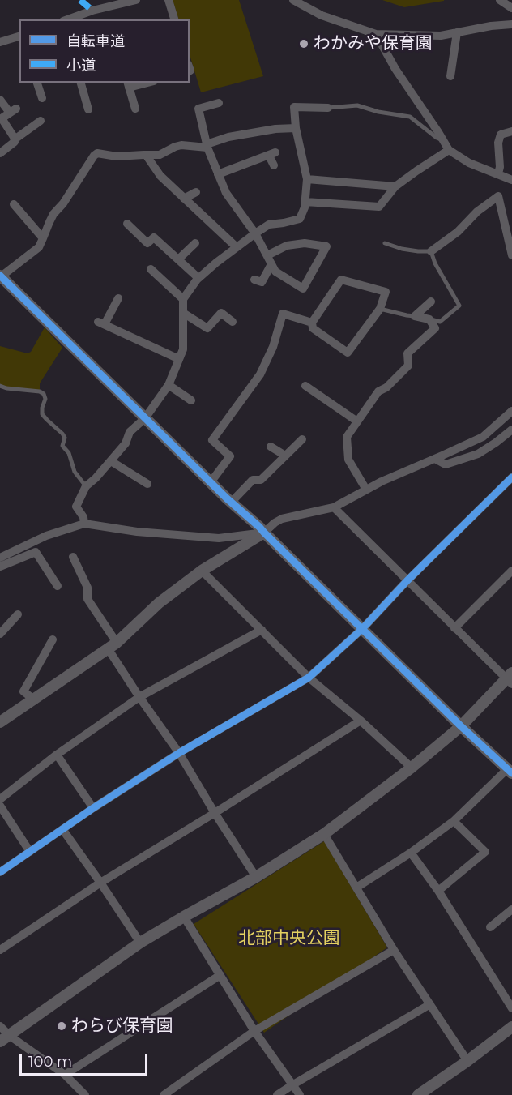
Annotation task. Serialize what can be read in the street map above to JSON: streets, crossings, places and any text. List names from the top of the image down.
{
  "parks": ["北部中央公園"],
  "places": ["わかみや保育園", "わらび保育園"],
  "legend": ["自転車道", "小道"],
  "scale_bar": "100 m"
}
